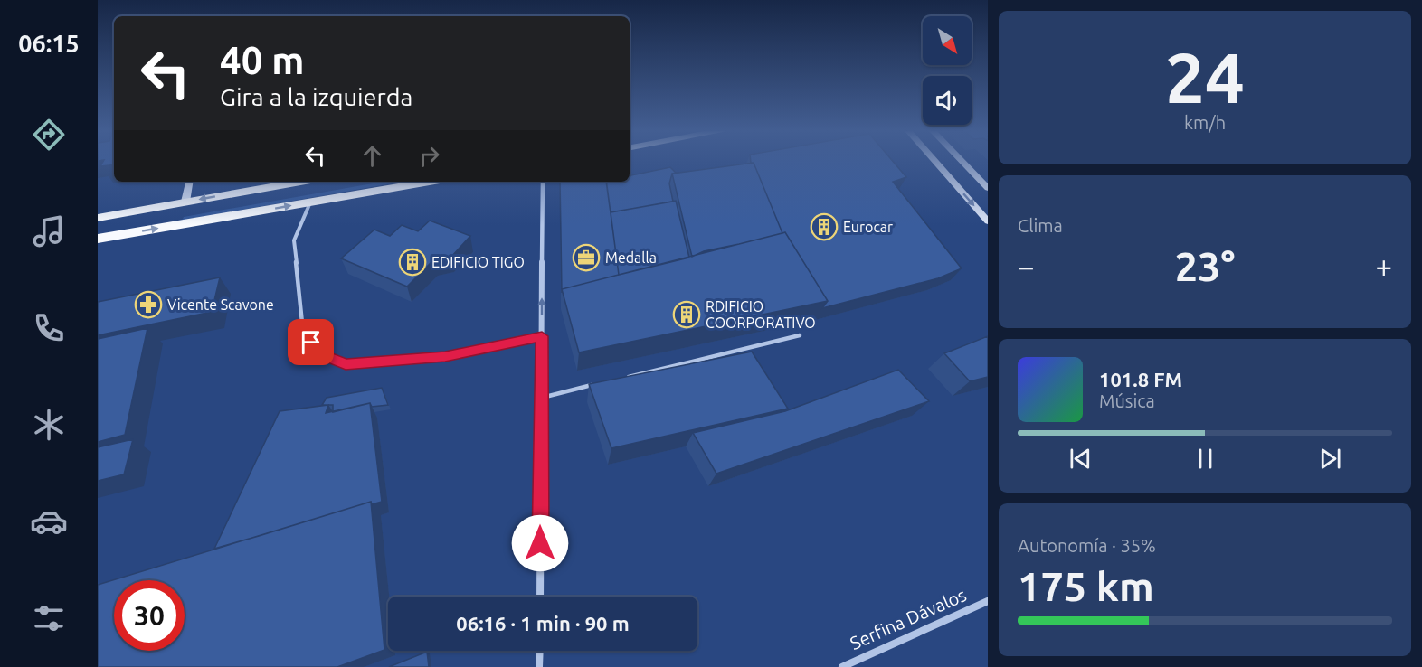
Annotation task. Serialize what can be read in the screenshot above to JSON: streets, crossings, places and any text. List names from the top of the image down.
{
  "streets": {
    "street": ["Serfina Dávalos"]
  },
  "places": {
    "building": ["Eurocar", "EDIFICIO TIGO", "RDIFICIO COORPORATIVO"],
    "office": ["Medalla"],
    "pharmacy": ["Vicente Scavone"]
  },
  "north": "bottom right",
  "page": {
    "tabs": "06:15",
    "tile": [
      ["24", "km/h"],
      "Clima",
      ["Autonomía · 35%", "175 km"]
    ],
    "turn": ["40 m", "Gira a la izquierda"],
    "heat": ["−", "23°", "+"],
    "song": ["101.8 FM", "Música"],
    "limit": "30",
    "trip": "06:16 · 1 min · 90 m"
  }
}
